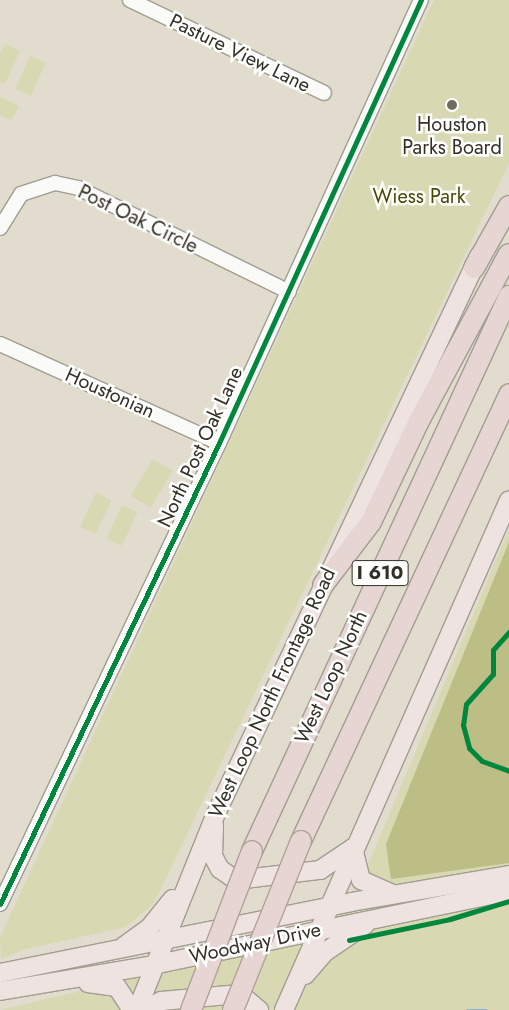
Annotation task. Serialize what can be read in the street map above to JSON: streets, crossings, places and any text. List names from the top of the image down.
{
  "streets": {
    "highway": ["I 610", "West Loop North"],
    "main road": ["West Loop North Frontage Road", "Woodway Drive"],
    "street": [
      "Pasture View Lane",
      "Post Oak Circle",
      "Houstonian",
      "North Post Oak Lane"
    ]
  },
  "crossings": [
    ["Post Oak Circle", "North Post Oak Lane"],
    ["Houstonian", "North Post Oak Lane"],
    ["West Loop North Frontage Road", "Woodway Drive"]
  ],
  "parks": ["Wiess Park"],
  "places": ["Houston Parks Board"]
}
